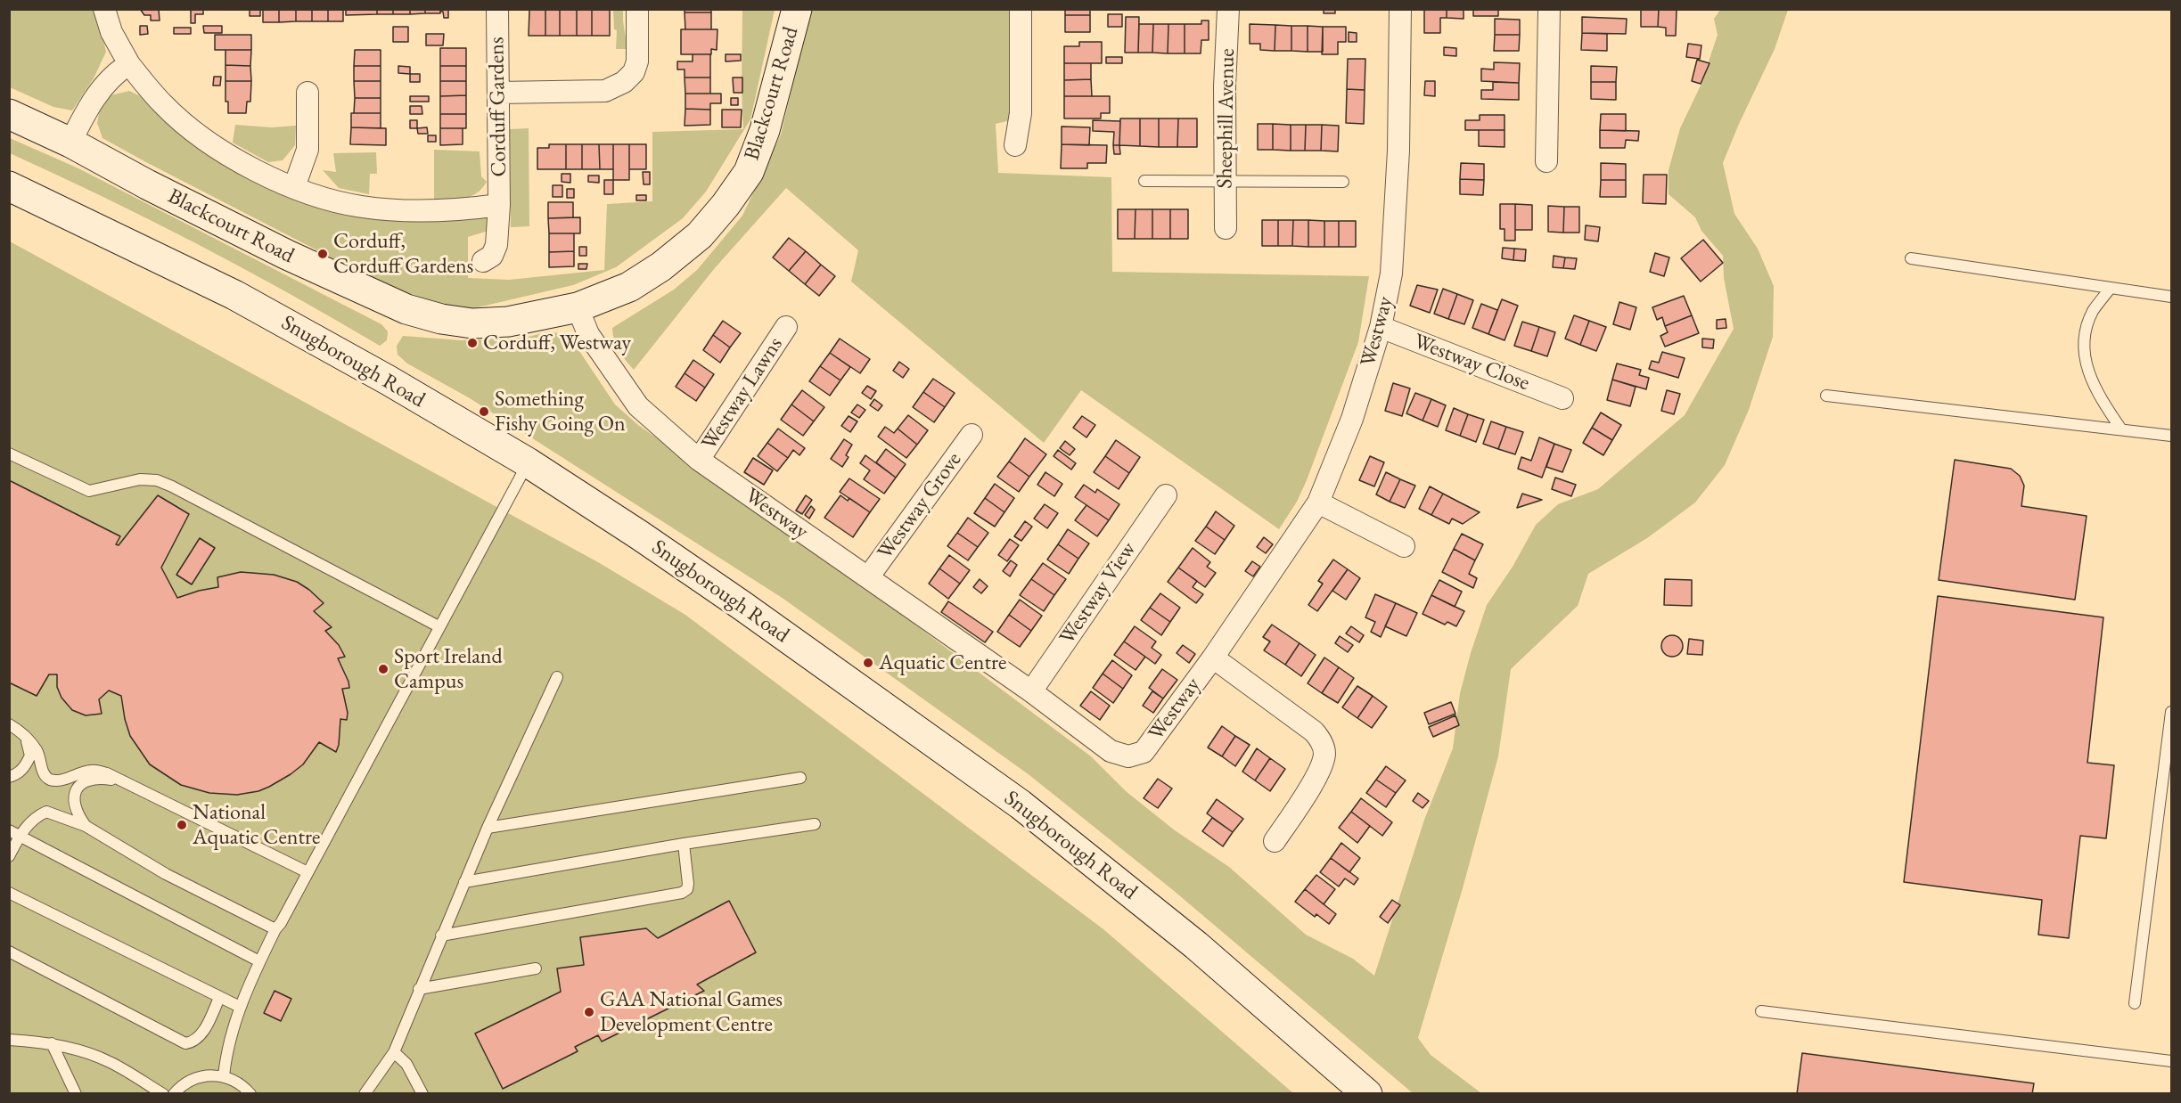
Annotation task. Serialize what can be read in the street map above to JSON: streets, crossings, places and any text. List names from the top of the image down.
{
  "streets": {
    "main road": ["Blackcourt Road", "Snugborough Road"],
    "street": [
      "Corduff Gardens",
      "Sheephill Avenue",
      "Westway",
      "Westway Close",
      "Westway Lawns",
      "Westway Grove",
      "Westway View"
    ]
  },
  "crossings": [
    ["Blackcourt Road", "Westway"],
    ["Westway", "Westway Close"],
    ["Westway", "Westway Lawns"],
    ["Westway", "Westway Grove"],
    ["Westway", "Westway View"]
  ],
  "places": [
    "Corduff, Corduff Gardens",
    "Corduff, Westway",
    "Something Fishy Going On",
    "Aquatic Centre",
    "Sport Ireland Campus",
    "National Aquatic Centre",
    "GAA National Games Development Centre"
  ]
}
